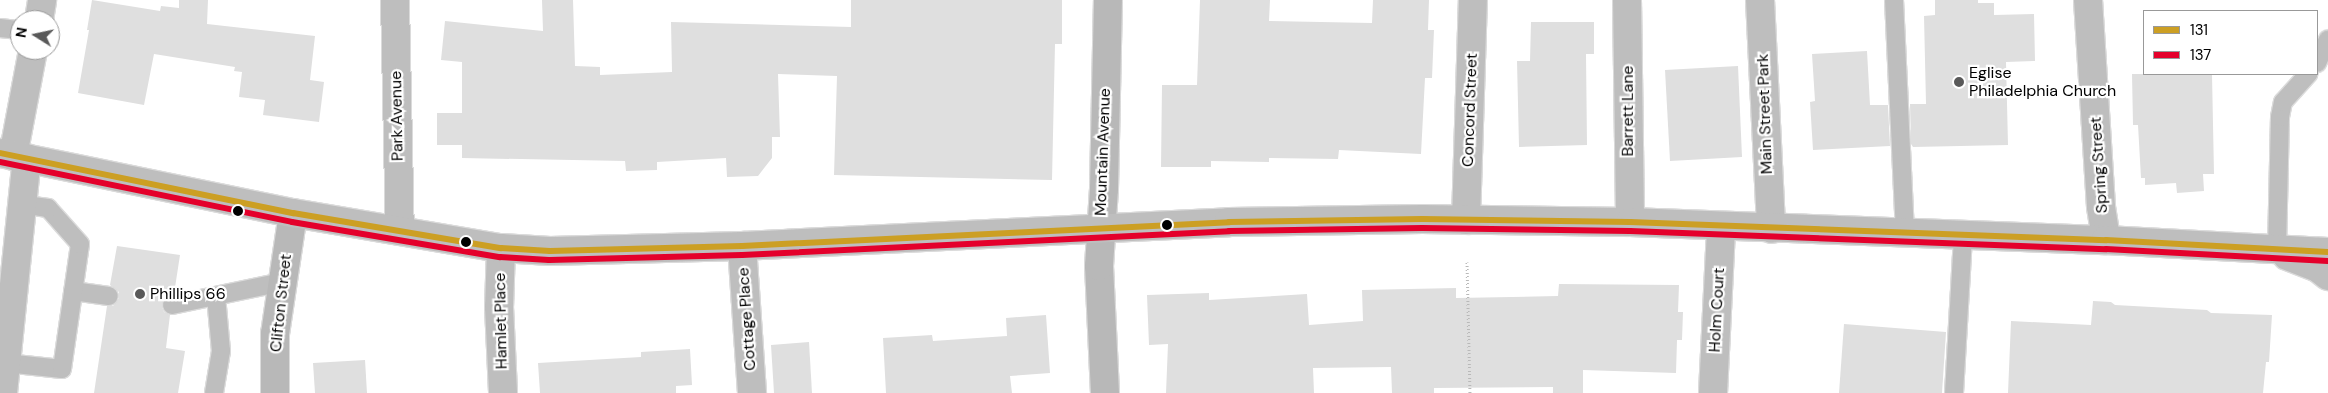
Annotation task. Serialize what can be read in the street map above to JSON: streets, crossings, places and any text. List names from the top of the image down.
{
  "streets": {
    "main road": [
      "Concord Street",
      "Barrett Lane",
      "Main Street Park",
      "Park Avenue",
      "Spring Street",
      "Holm Court",
      "Cottage Place",
      "Hamlet Place"
    ],
    "street": ["Mountain Avenue", "Clifton Street"]
  },
  "places": ["Eglise Philadelphia Church", "Phillips 66"],
  "lines": ["transit line 131", "transit line 137"],
  "legend": ["131", "137"],
  "north": "left"
}
